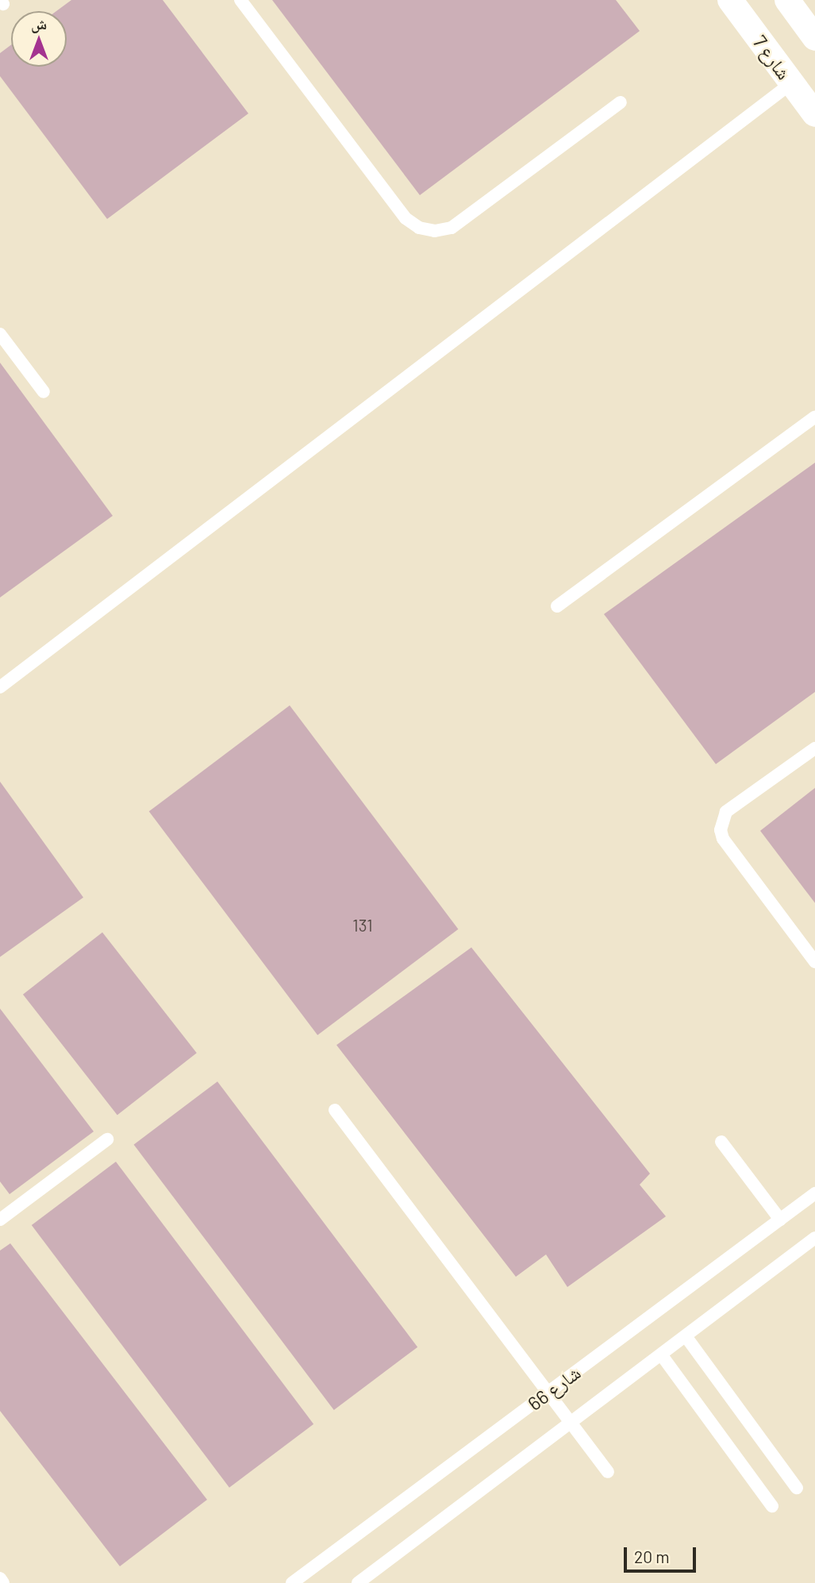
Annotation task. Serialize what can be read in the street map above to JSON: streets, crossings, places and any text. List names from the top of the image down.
{
  "streets": {
    "street": ["شارع 7"],
    "lane": ["شارع 66"]
  },
  "house_numbers": ["131"],
  "scale_bar": "20 m",
  "north": "top"
}
